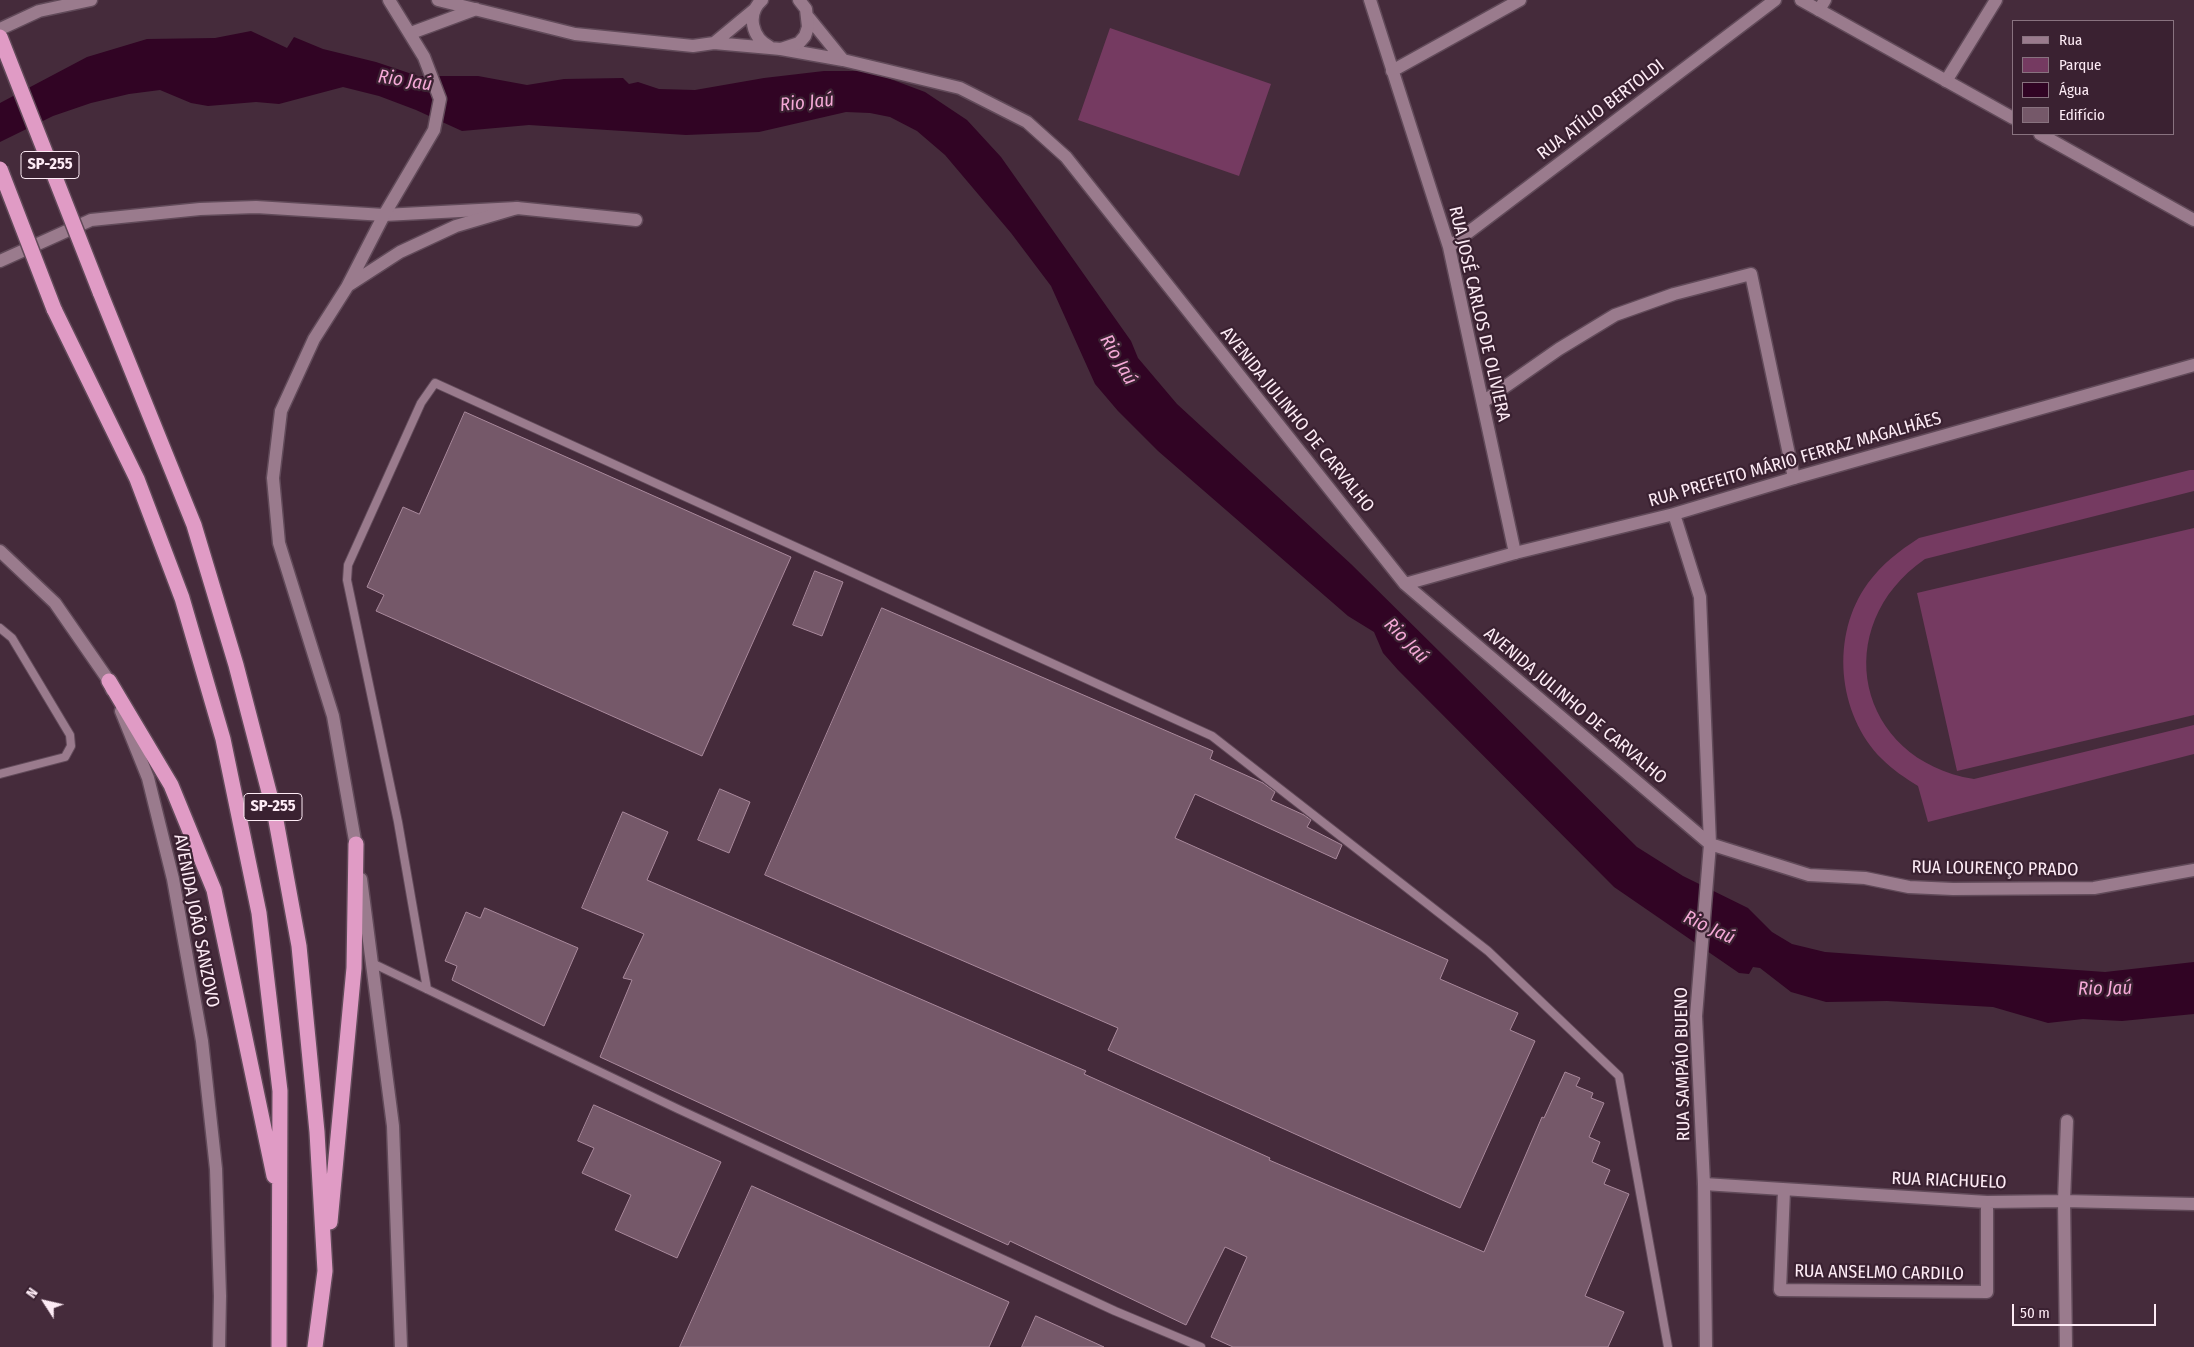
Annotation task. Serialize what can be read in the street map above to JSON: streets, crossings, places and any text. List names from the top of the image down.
{
  "streets": {
    "highway": ["SP-255"],
    "street": [
      "RUA ATÍLIO BERTOLDI",
      "RUA JOSÉ CARLOS DE OLIVIERA",
      "AVENIDA JULINHO DE CARVALHO",
      "RUA PREFEITO MÁRIO FERRAZ MAGALHÃES",
      "RUA LOURENÇO PRADO",
      "AVENIDA JOÃO SANZOVO",
      "RUA SAMPÁIO BUENO",
      "RUA RIACHUELO",
      "RUA ANSELMO CARDILO"
    ]
  },
  "crossings": [
    ["RUA ATÍLIO BERTOLDI", "RUA JOSÉ CARLOS DE OLIVIERA"],
    ["RUA JOSÉ CARLOS DE OLIVIERA", "RUA PREFEITO MÁRIO FERRAZ MAGALHÃES"],
    ["AVENIDA JULINHO DE CARVALHO", "RUA PREFEITO MÁRIO FERRAZ MAGALHÃES"],
    ["AVENIDA JULINHO DE CARVALHO", "RUA LOURENÇO PRADO"],
    ["AVENIDA JULINHO DE CARVALHO", "RUA SAMPÁIO BUENO"],
    ["RUA PREFEITO MÁRIO FERRAZ MAGALHÃES", "RUA SAMPÁIO BUENO"],
    ["RUA LOURENÇO PRADO", "RUA SAMPÁIO BUENO"],
    ["RUA SAMPÁIO BUENO", "RUA RIACHUELO"],
    ["RUA RIACHUELO", "RUA ANSELMO CARDILO"]
  ],
  "water": ["Rio Jaú"],
  "legend": [
    "Rua",
    "Parque",
    "Água",
    "Edifício"
  ],
  "scale_bar": "50 m",
  "north": "top left"
}
